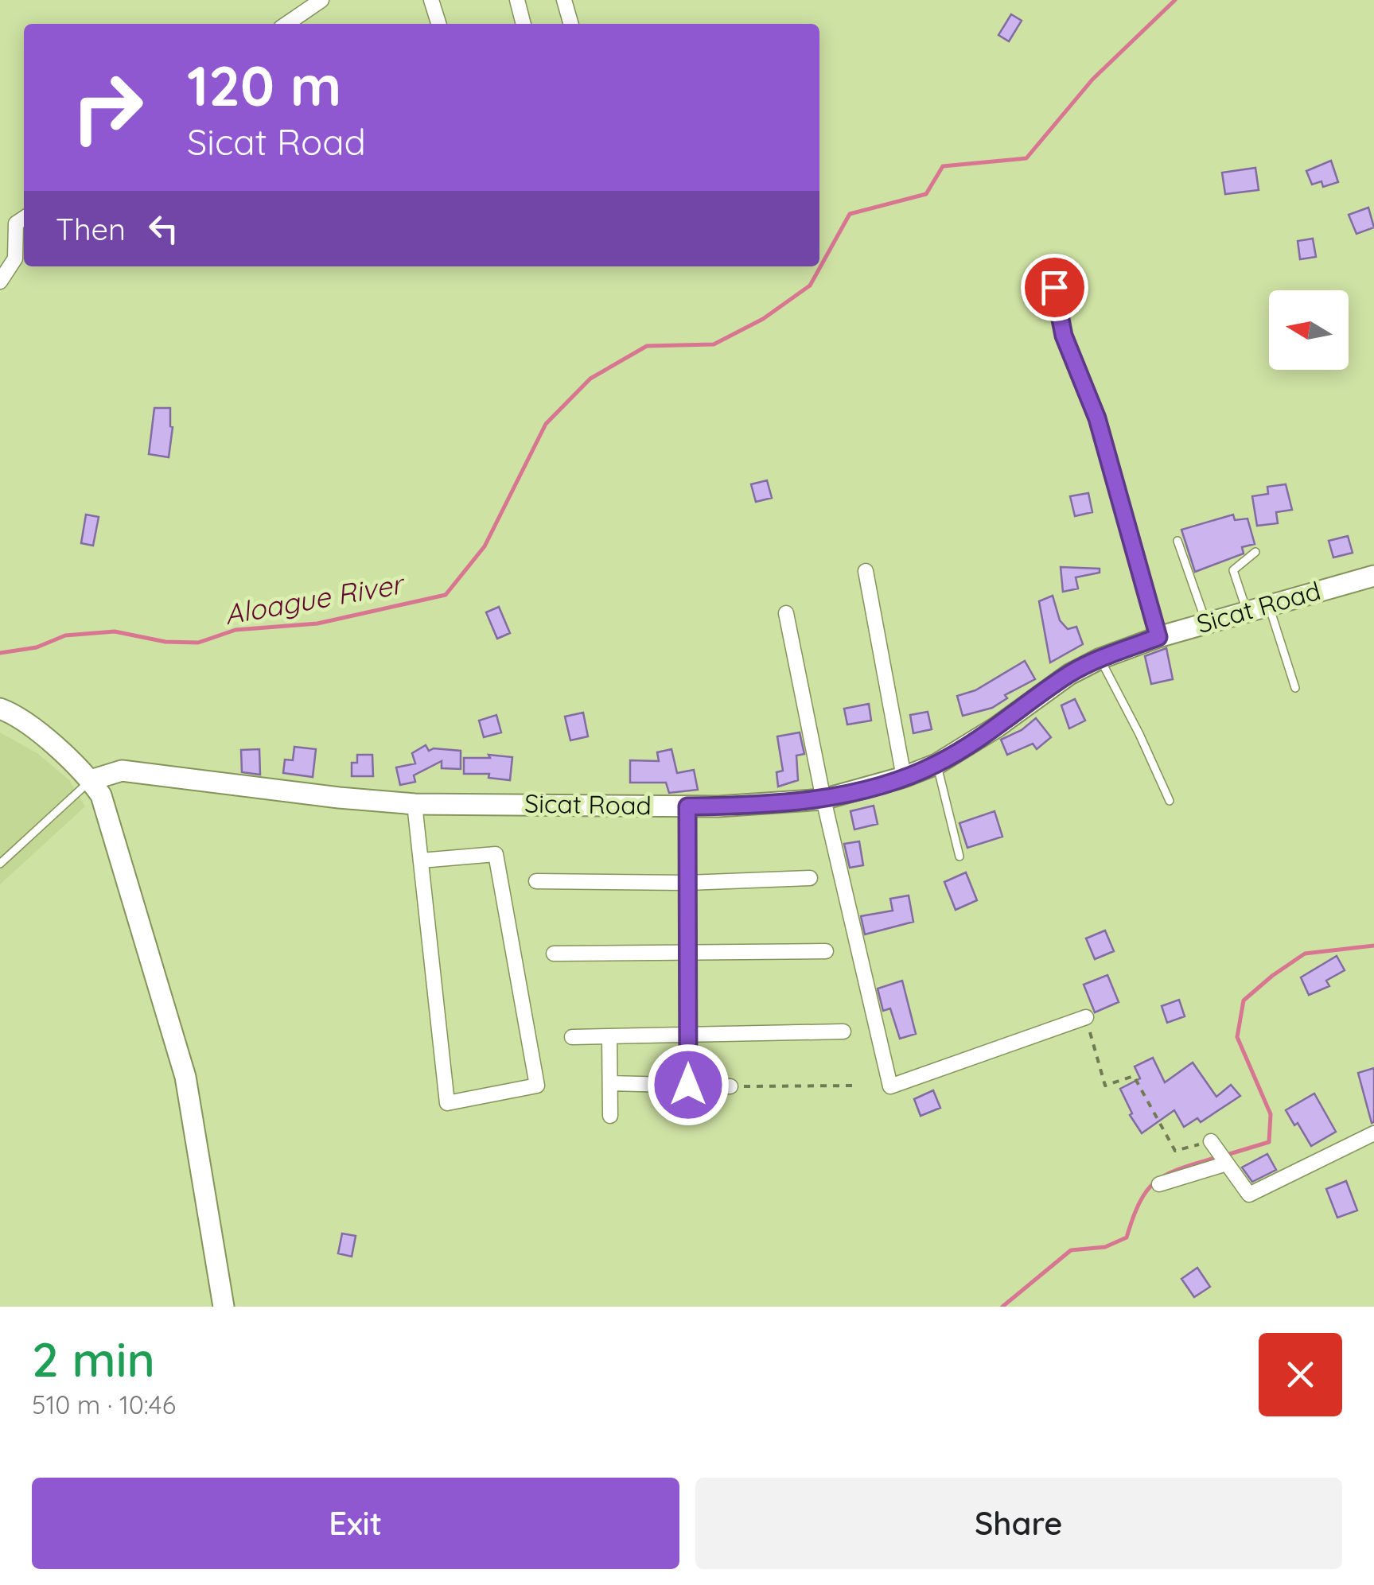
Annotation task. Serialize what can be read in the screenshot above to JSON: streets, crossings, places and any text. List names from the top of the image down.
{
  "streets": {
    "street": ["Sicat Road"]
  },
  "water": ["Aloague River"],
  "north": "left",
  "page": {
    "turn": ["120 m", "Sicat Road"],
    "then": "Then",
    "heading": ["2 min", "510 m · 10:46"],
    "buttons": ["Exit", "Share"]
  }
}
